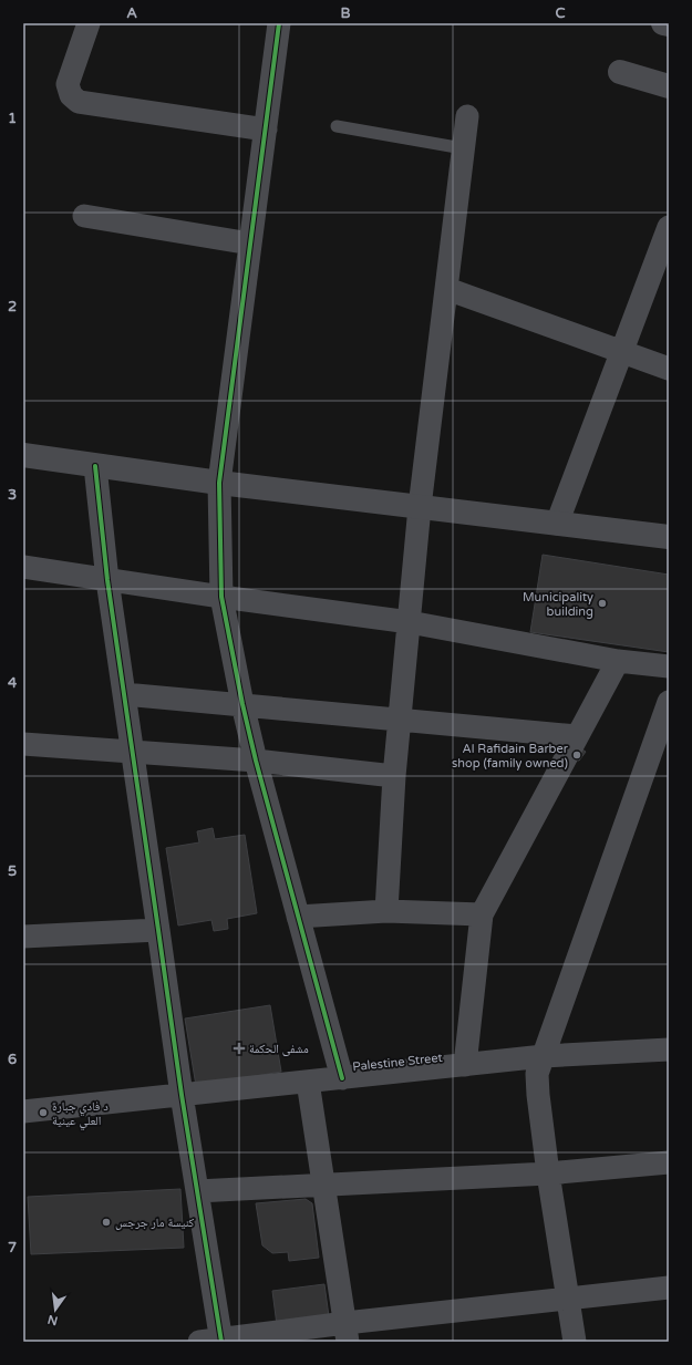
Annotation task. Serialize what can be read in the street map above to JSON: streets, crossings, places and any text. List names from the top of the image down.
{
  "streets": {
    "street": ["Palestine Street"]
  },
  "places": {
    "other": [
      "Municipality building",
      "Al Rafidain Barber shop (family owned)",
      "د فادي جبارة العلي عينية",
      "كنيسة مار جرجس"
    ],
    "health": ["مشفى الحكمة"]
  },
  "north": "bottom",
  "grid": {
    "columns": ["A", "B", "C"],
    "rows": [
      "1",
      "2",
      "3",
      "4",
      "5",
      "6",
      "7"
    ]
  }
}
